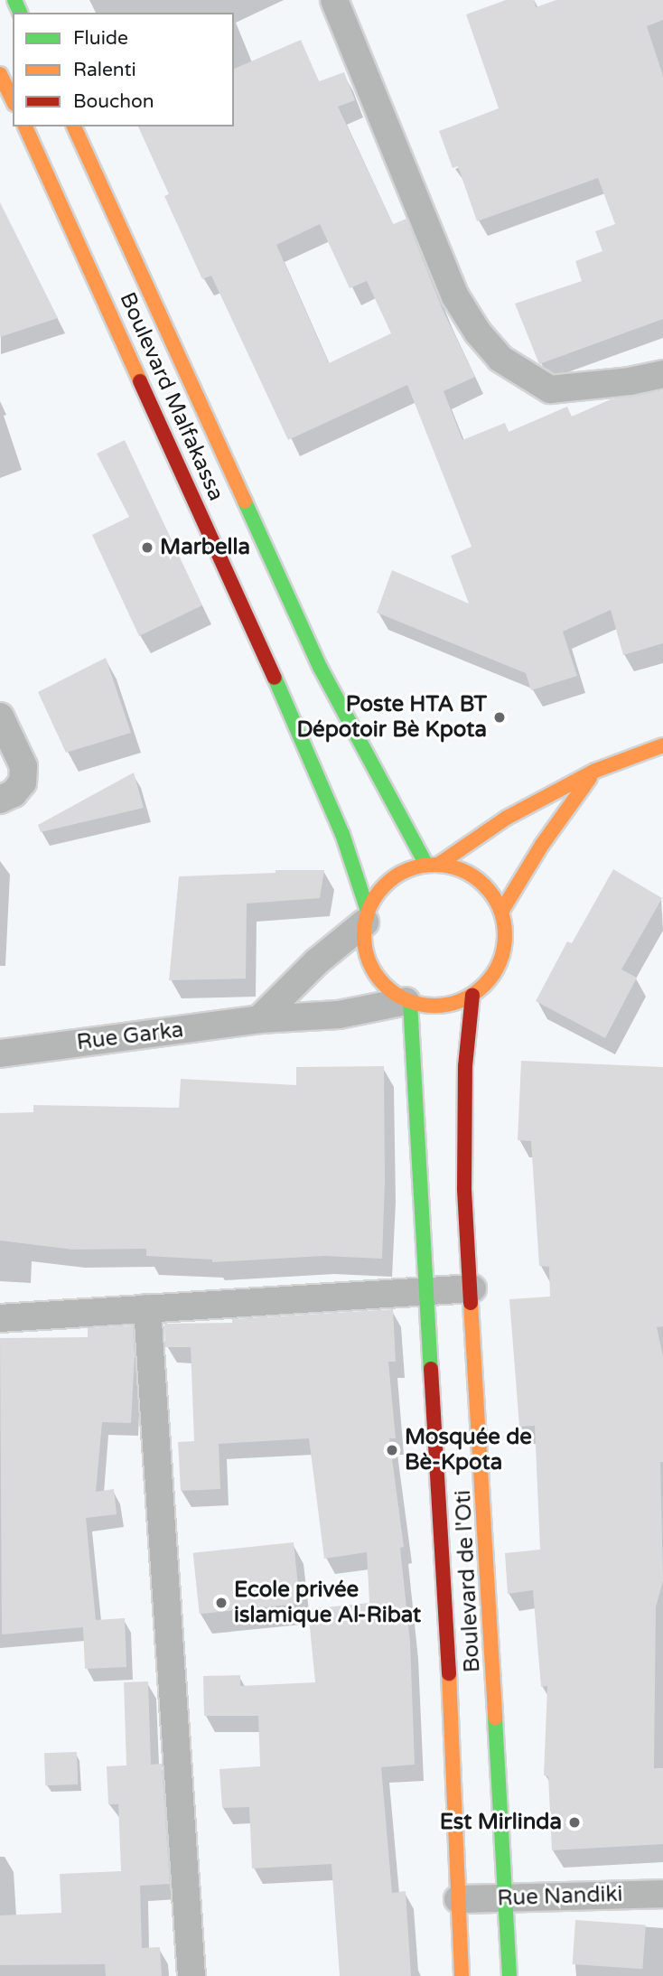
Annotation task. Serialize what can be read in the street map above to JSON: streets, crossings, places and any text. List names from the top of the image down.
{
  "streets": {
    "main road": ["Boulevard Malfakassa", "Boulevard de l'Oti"],
    "street": ["Rue Garka", "Rue Nandiki"]
  },
  "crossings": [
    ["Boulevard Malfakassa", "Rue Garka"],
    ["Boulevard Malfakassa", "Boulevard de l'Oti"],
    ["Rue Garka", "Boulevard de l'Oti"],
    ["Boulevard de l'Oti", "Rue Nandiki"]
  ],
  "places": [
    "Marbella",
    "Poste HTA BT Dépotoir Bè Kpota",
    "Mosquée de Bè-Kpota",
    "Ecole privée islamique Al-Ribat",
    "Est Mirlinda"
  ],
  "legend": ["Fluide", "Ralenti", "Bouchon"]
}
